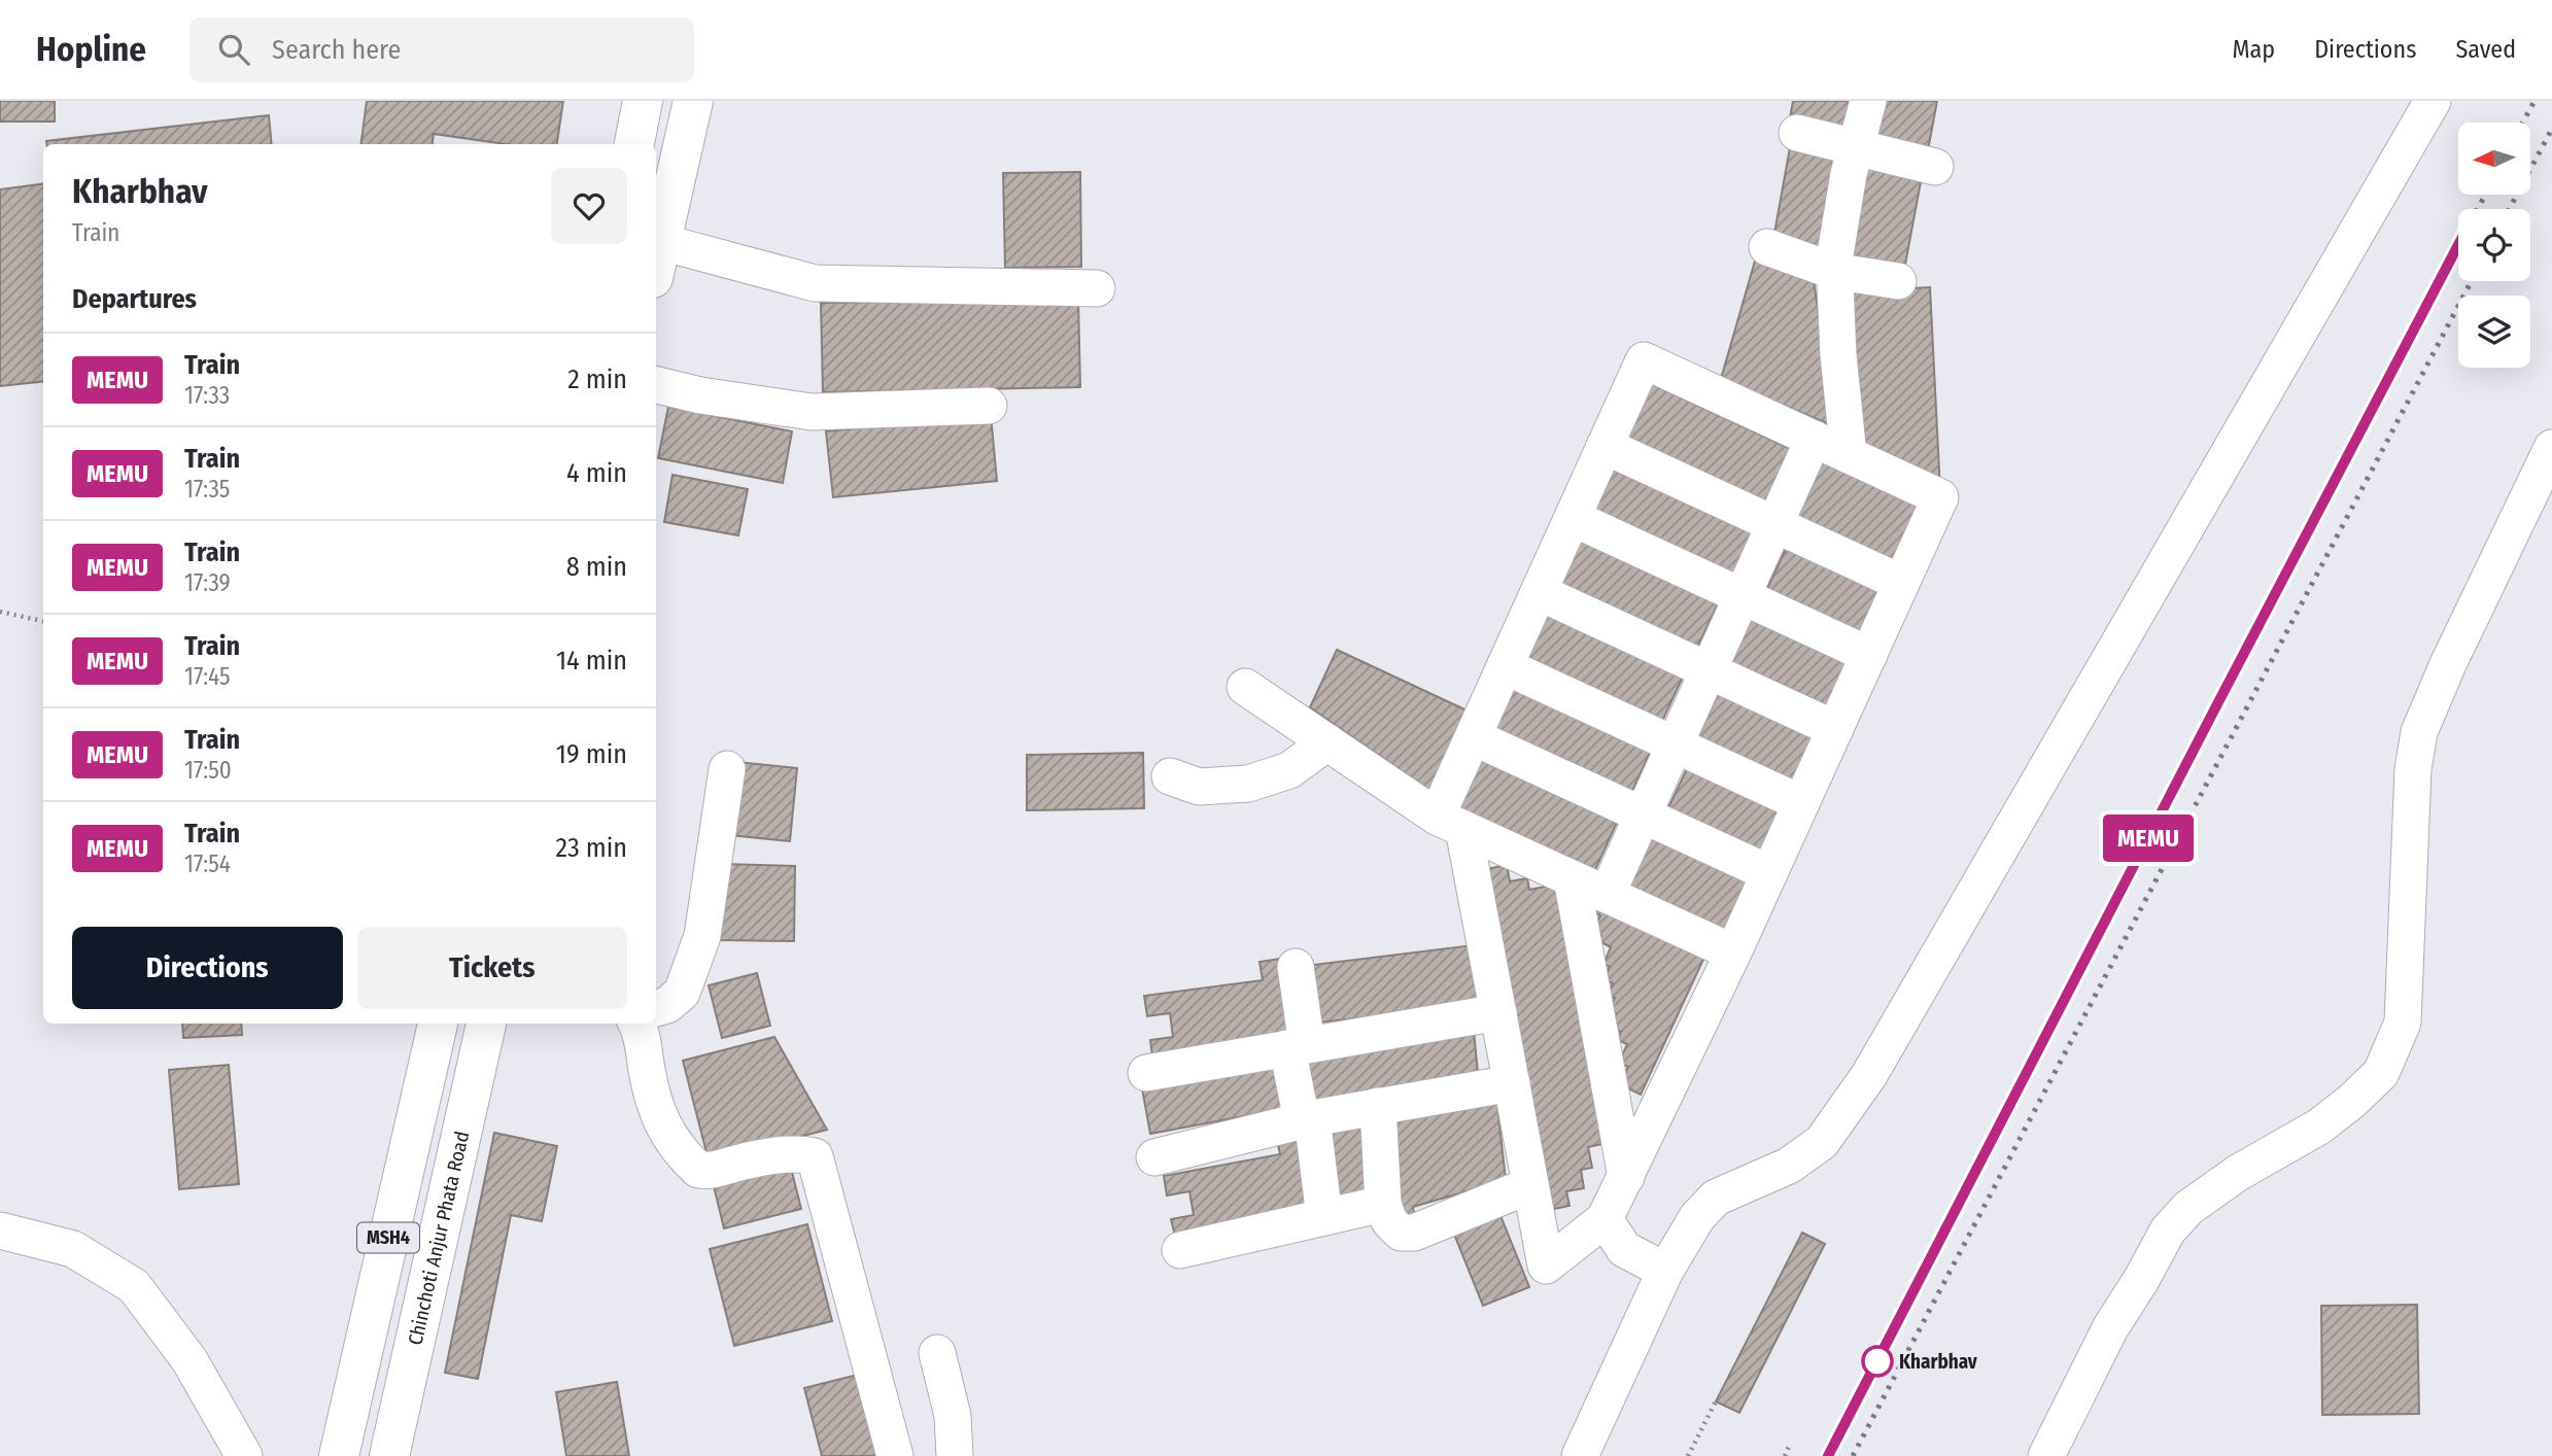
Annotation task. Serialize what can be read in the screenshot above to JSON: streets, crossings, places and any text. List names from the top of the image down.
{
  "streets": {
    "main road": ["MSH4", "Chinchoti Anjur Phata Road"]
  },
  "places": ["Kharbhav"],
  "north": "left",
  "page": {
    "header": "Hopline",
    "search": "Search here",
    "nav": ["Map", "Directions", "Saved"],
    "on_map": "MEMU",
    "heading": [
      ["Kharbhav", "Train"],
      "Departures"
    ],
    "list": [
      {
        "mark": "MEMU",
        "name": "Train",
        "note": "17:33",
        "value": "2 min"
      },
      {
        "mark": "MEMU",
        "name": "Train",
        "note": "17:35",
        "value": "4 min"
      },
      {
        "mark": "MEMU",
        "name": "Train",
        "note": "17:39",
        "value": "8 min"
      },
      {
        "mark": "MEMU",
        "name": "Train",
        "note": "17:45",
        "value": "14 min"
      },
      {
        "mark": "MEMU",
        "name": "Train",
        "note": "17:50",
        "value": "19 min"
      },
      {
        "mark": "MEMU",
        "name": "Train",
        "note": "17:54",
        "value": "23 min"
      }
    ],
    "buttons": ["Directions", "Tickets"]
  }
}
